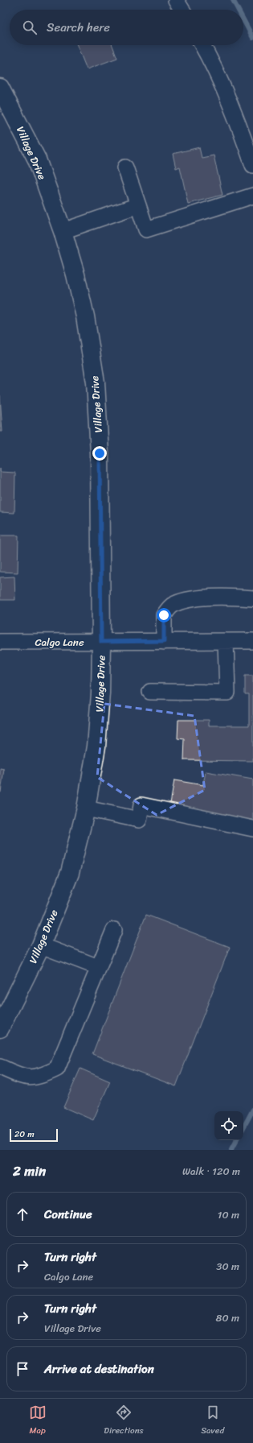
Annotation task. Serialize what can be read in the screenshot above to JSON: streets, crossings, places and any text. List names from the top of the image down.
{
  "streets": {
    "main road": ["Village Drive"],
    "street": ["Calgo Lane"]
  },
  "crossings": [
    ["Village Drive", "Calgo Lane"]
  ],
  "scale_bar": "20 m",
  "page": {
    "search": "Search here",
    "scale": "20 m",
    "heading": ["2 min", "Walk · 120 m"],
    "list": [
      ["Continue", "10 m"],
      ["Turn right", "Calgo Lane", "30 m"],
      ["Turn right", "Village Drive", "80 m"],
      "Arrive at destination"
    ],
    "nav": ["Map", "Directions", "Saved"]
  }
}
